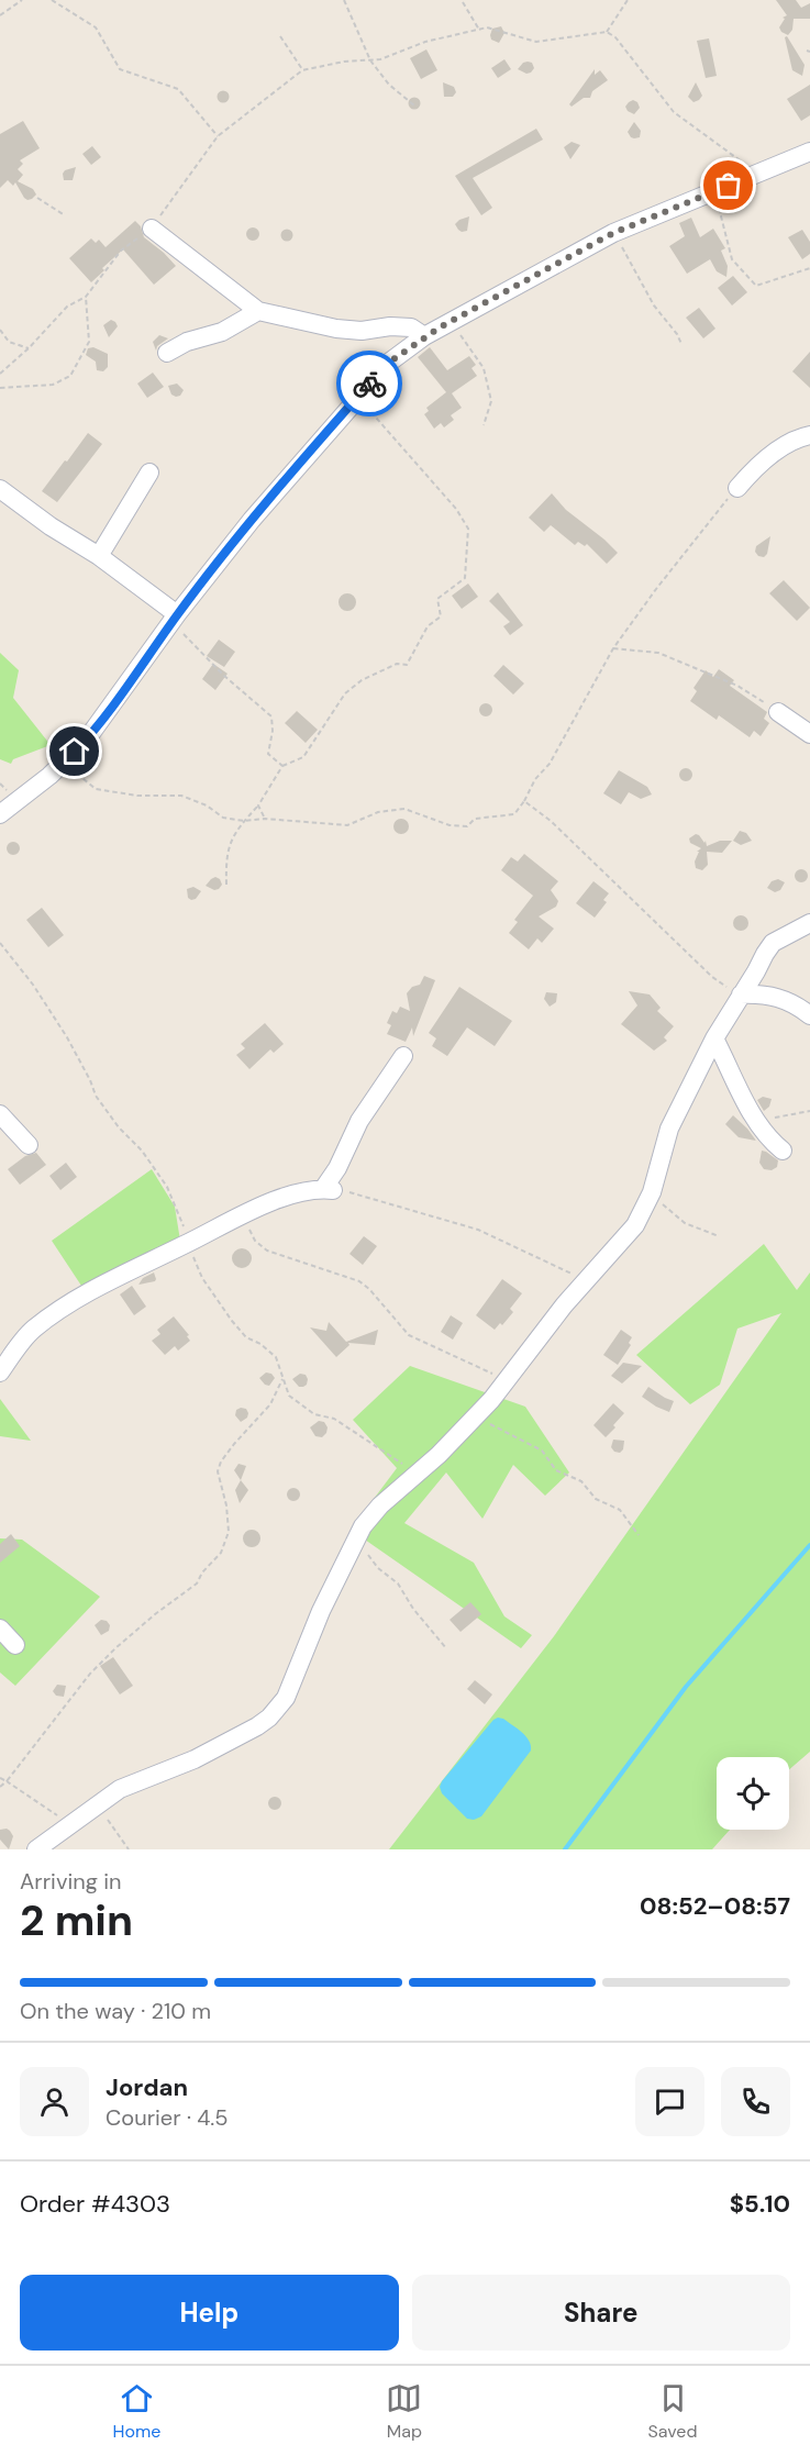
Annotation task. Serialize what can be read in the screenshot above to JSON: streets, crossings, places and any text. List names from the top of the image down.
{
  "page": {
    "heading": ["2 min", "Arriving in", "08:52–08:57"],
    "panel": [
      "Jordan",
      "Courier · 4.5",
      "Order #4303",
      "$5.10"
    ],
    "bar": "On the way · 210 m",
    "buttons": ["Help", "Share"],
    "tabs": ["Home", "Map", "Saved"]
  }
}
